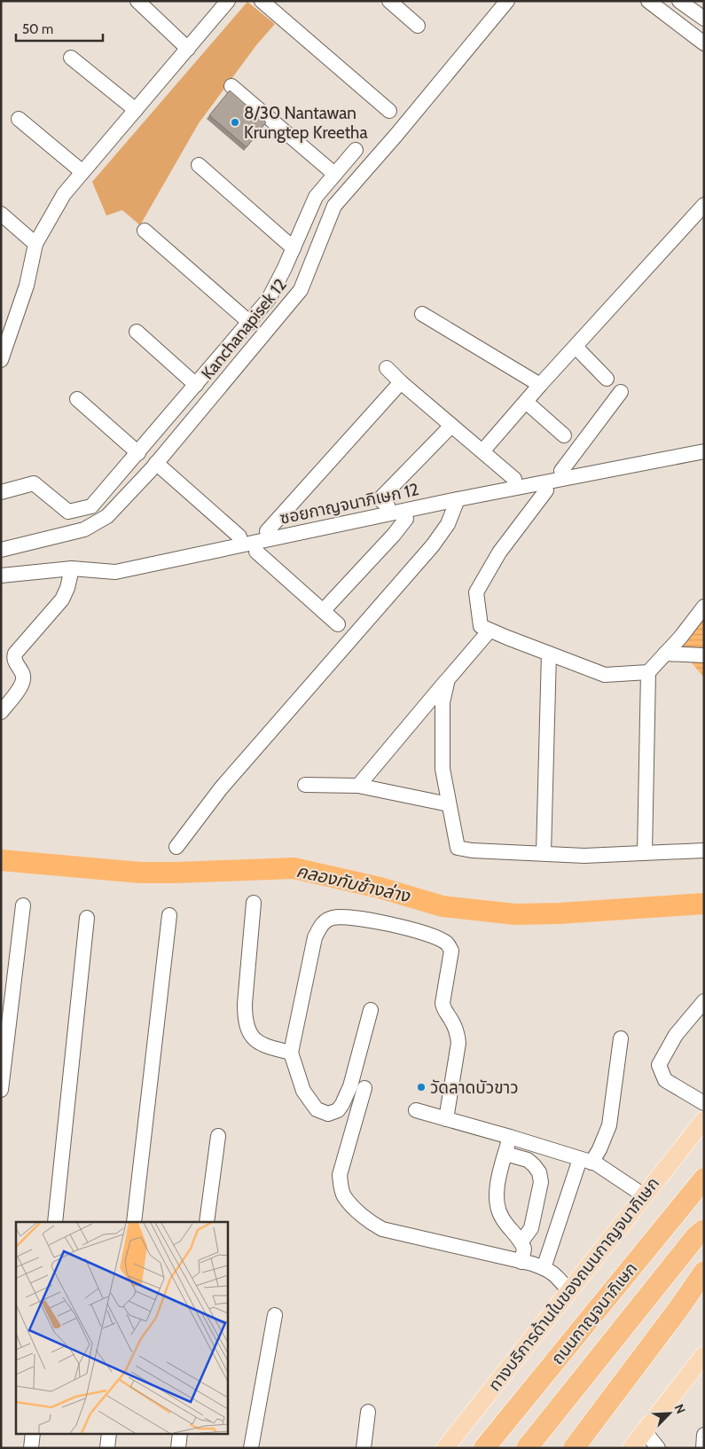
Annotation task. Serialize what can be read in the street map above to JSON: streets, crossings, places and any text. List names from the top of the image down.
{
  "streets": {
    "highway": ["ถนนกาญจนาภิเษก"],
    "main road": ["ทางบริการด้านในของถนนกาญจนาภิเษก"],
    "street": ["Kanchanapisek 12", "ซอยกาญจนาภิเษก 12"]
  },
  "water": ["คลองทับช้างล่าง"],
  "places": ["8/30 Nantawan Krungtep Kreetha", "วัดลาดบัวขาว"],
  "scale_bar": "50 m",
  "north": "top right"
}
